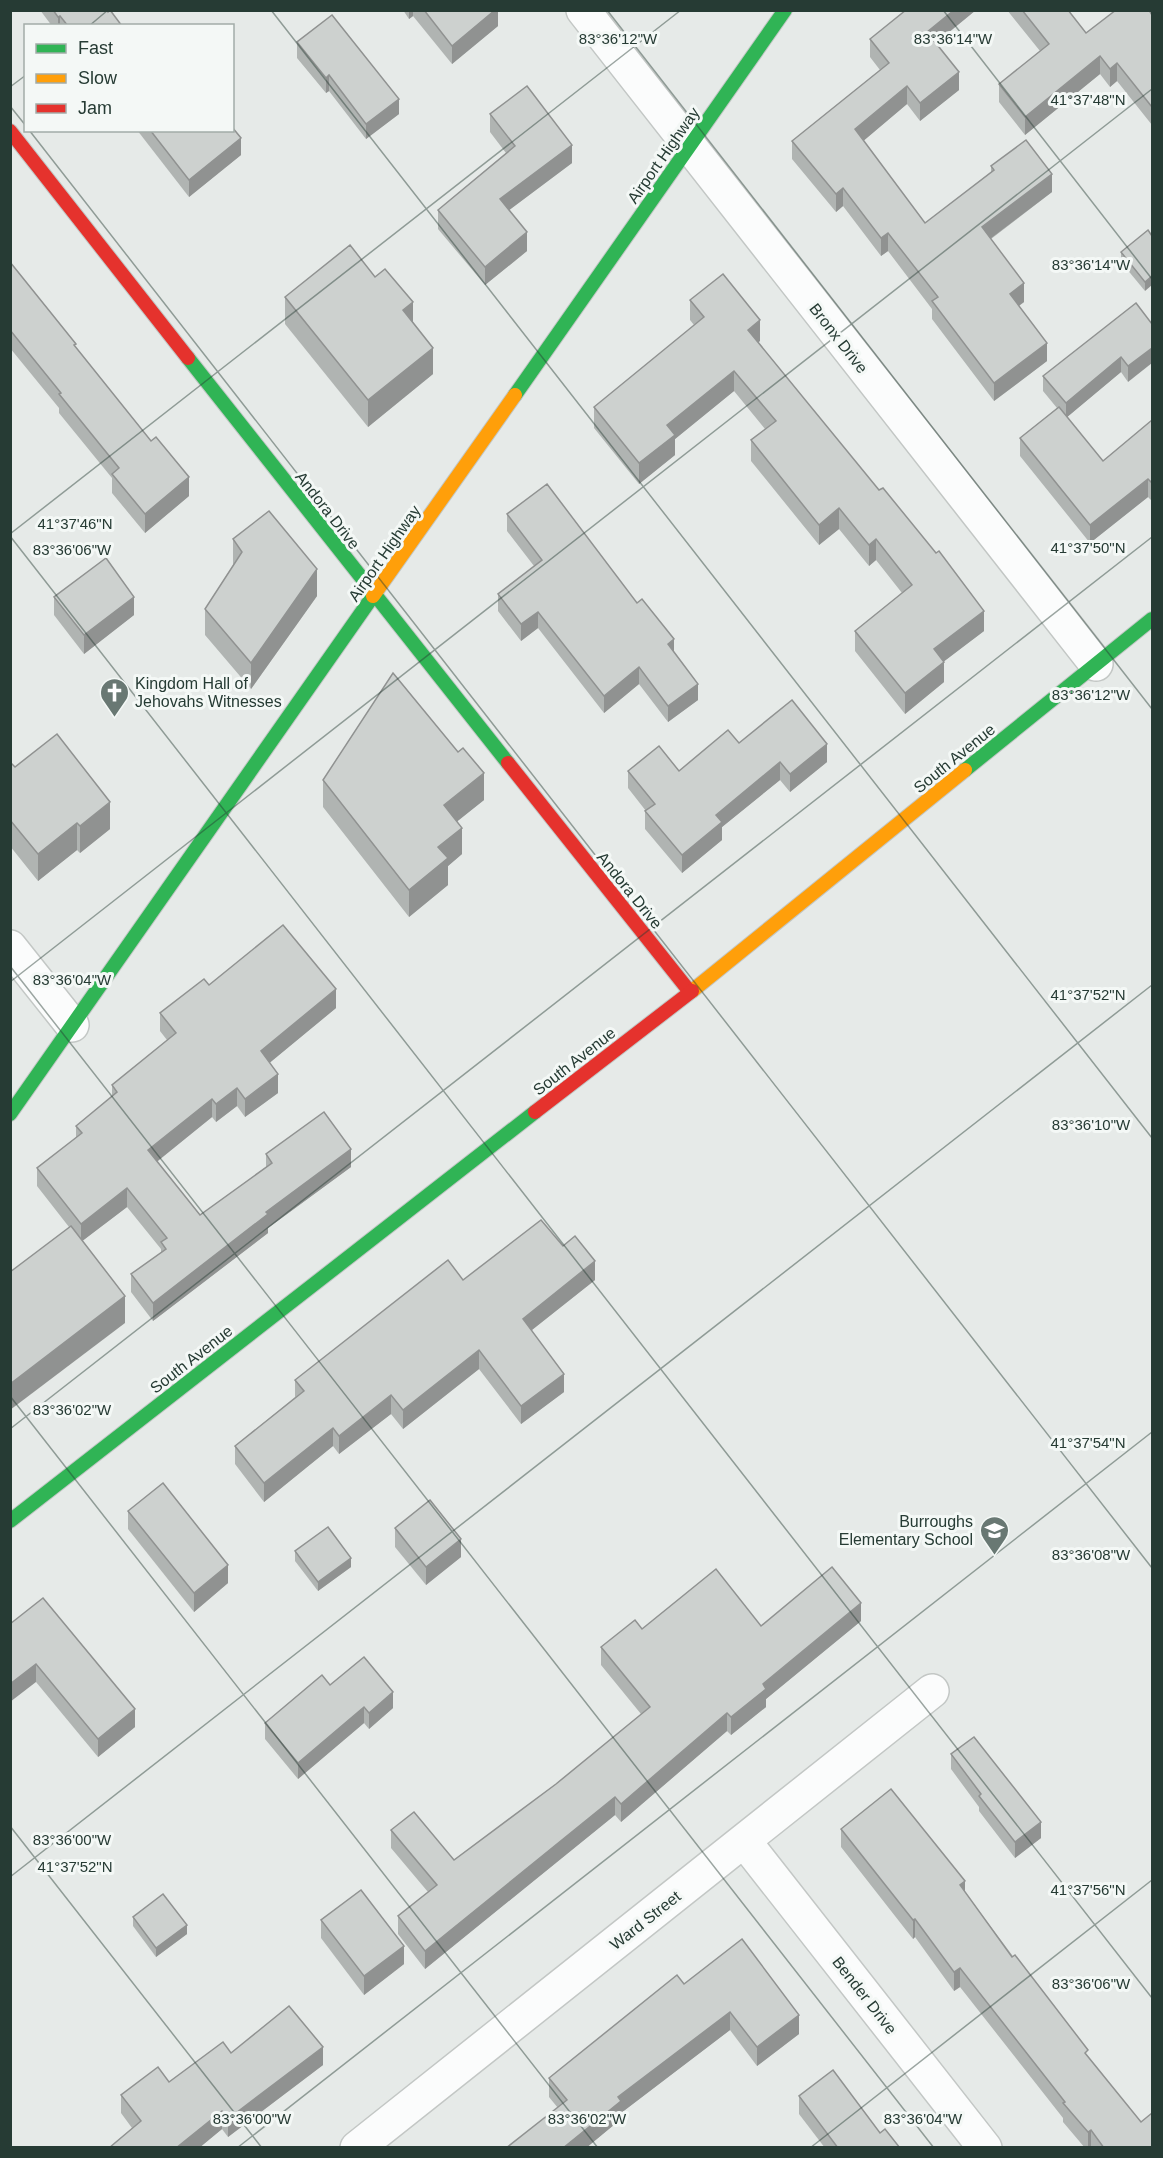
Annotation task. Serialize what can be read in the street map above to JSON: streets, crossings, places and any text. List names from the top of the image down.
{
  "streets": {
    "street": [
      "Airport Highway",
      "Bronx Drive",
      "Andora Drive",
      "South Avenue",
      "Ward Street",
      "Bender Drive"
    ]
  },
  "crossings": [
    ["Airport Highway", "Bronx Drive"],
    ["Airport Highway", "Andora Drive"],
    ["Bronx Drive", "South Avenue"],
    ["Andora Drive", "South Avenue"],
    ["Ward Street", "Bender Drive"]
  ],
  "places": {
    "church": ["Kingdom Hall of Jehovahs Witnesses"],
    "school or university": ["Burroughs Elementary School"]
  },
  "legend": ["Fast", "Slow", "Jam"],
  "coordinates": [
    "83°36'12\"W",
    "83°36'14\"W",
    "41°37'48\"N",
    "41°37'46\"N",
    "41°37'50\"N",
    "83°36'06\"W",
    "83°36'04\"W",
    "41°37'52\"N",
    "83°36'10\"W",
    "83°36'02\"W",
    "41°37'54\"N",
    "83°36'08\"W",
    "83°36'00\"W",
    "41°37'56\"N"
  ]
}
